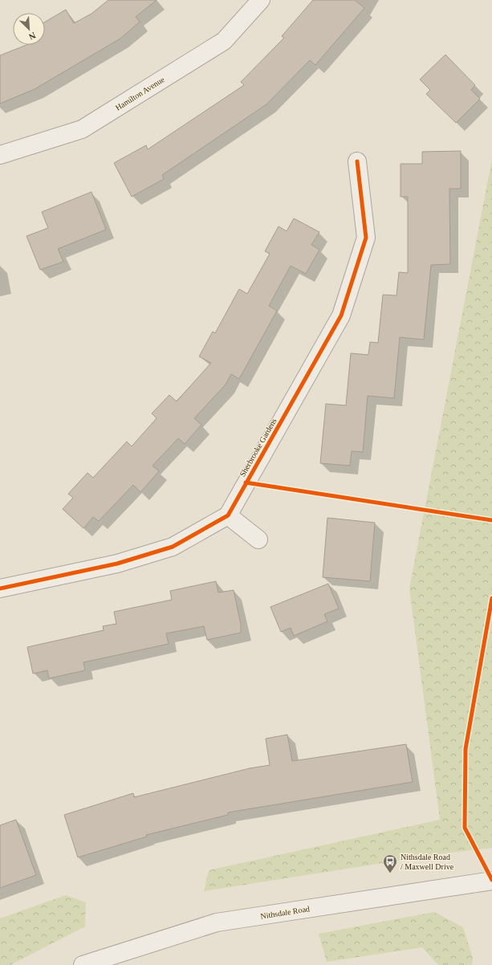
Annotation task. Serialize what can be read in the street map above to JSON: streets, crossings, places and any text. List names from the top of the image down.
{
  "streets": {
    "street": ["Hamilton Avenue", "Sherbrooke Gardens", "Nithsdale Road"]
  },
  "places": {
    "bus stop": ["Nithsdale Road / Maxwell Drive"]
  },
  "north": "bottom right"
}
